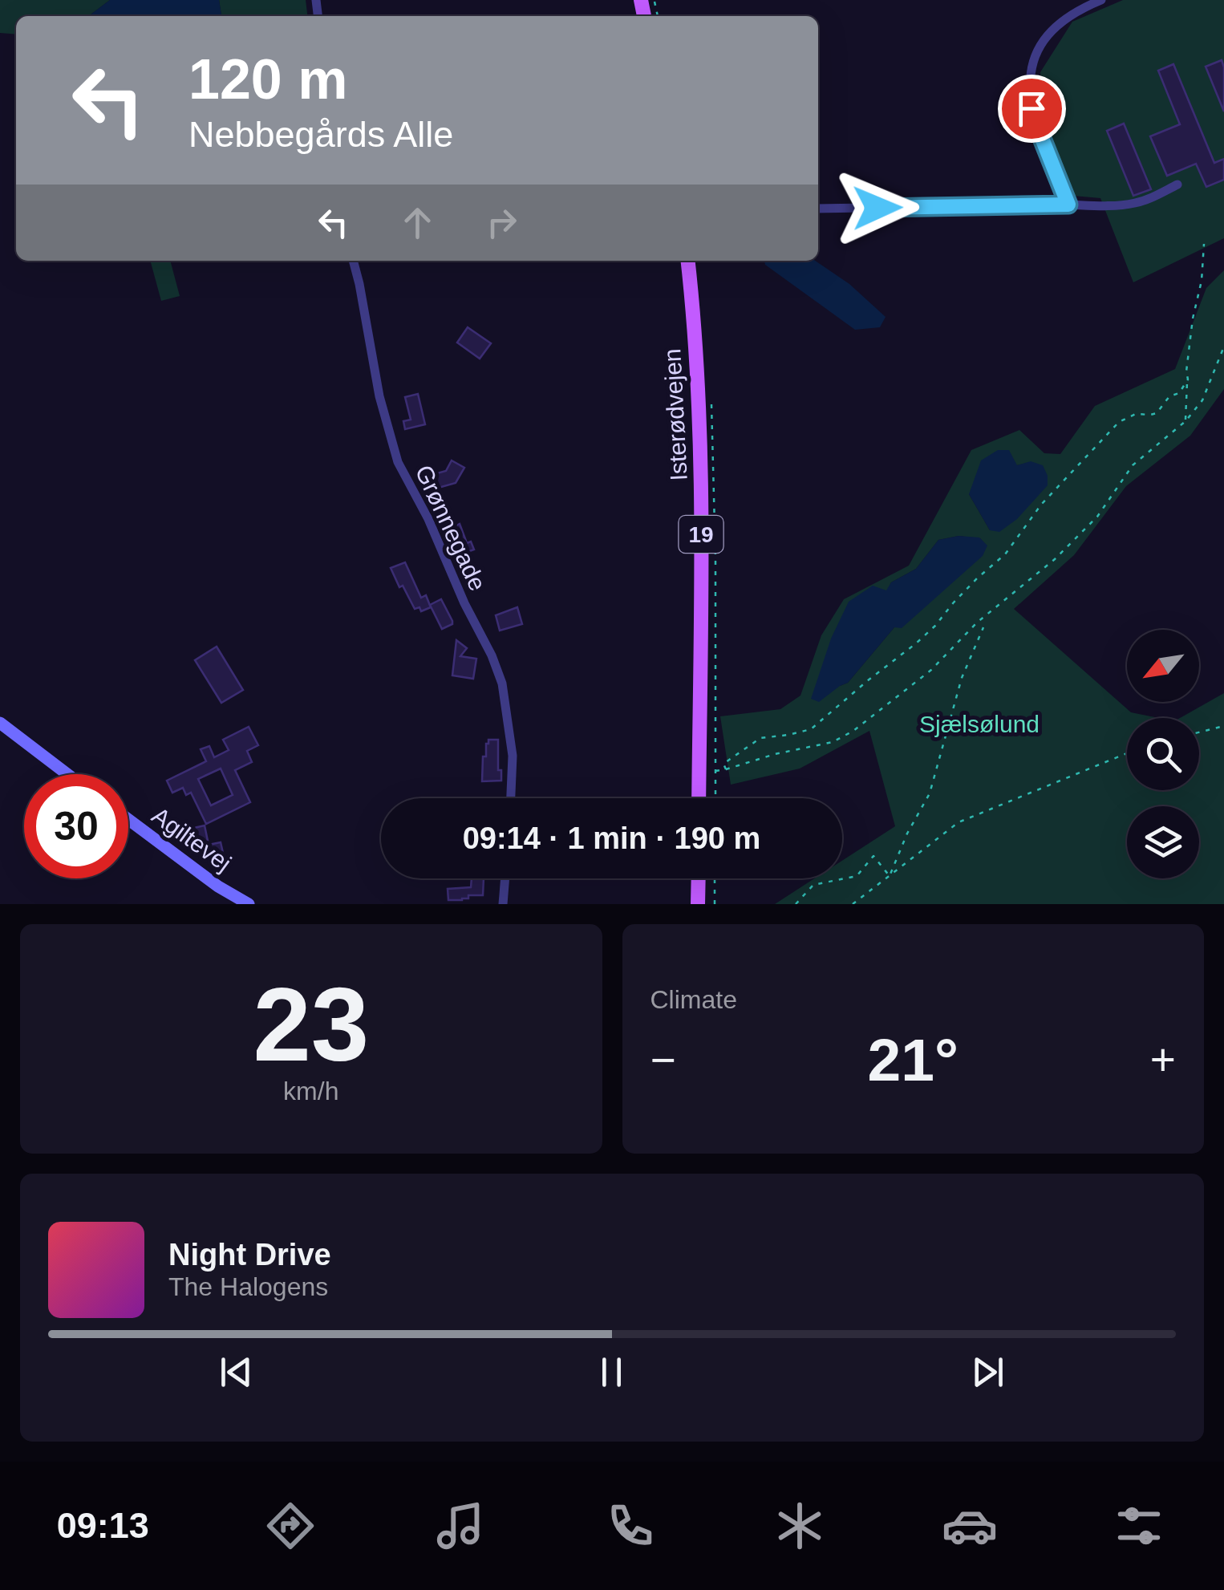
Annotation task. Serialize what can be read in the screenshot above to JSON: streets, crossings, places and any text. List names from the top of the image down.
{
  "streets": {
    "main road": ["Isterødvejen", "19"],
    "street": ["Grønnegade", "Agiltevej"]
  },
  "parks": ["Sjælsølund"],
  "north": "bottom left",
  "page": {
    "turn": ["120 m", "Nebbegårds Alle"],
    "limit": "30",
    "trip": "09:14 · 1 min · 190 m",
    "tile": [
      ["23", "km/h"],
      "Climate"
    ],
    "heat": ["−", "21°", "+"],
    "song": ["Night Drive", "The Halogens"],
    "tabs": "09:13"
  }
}
